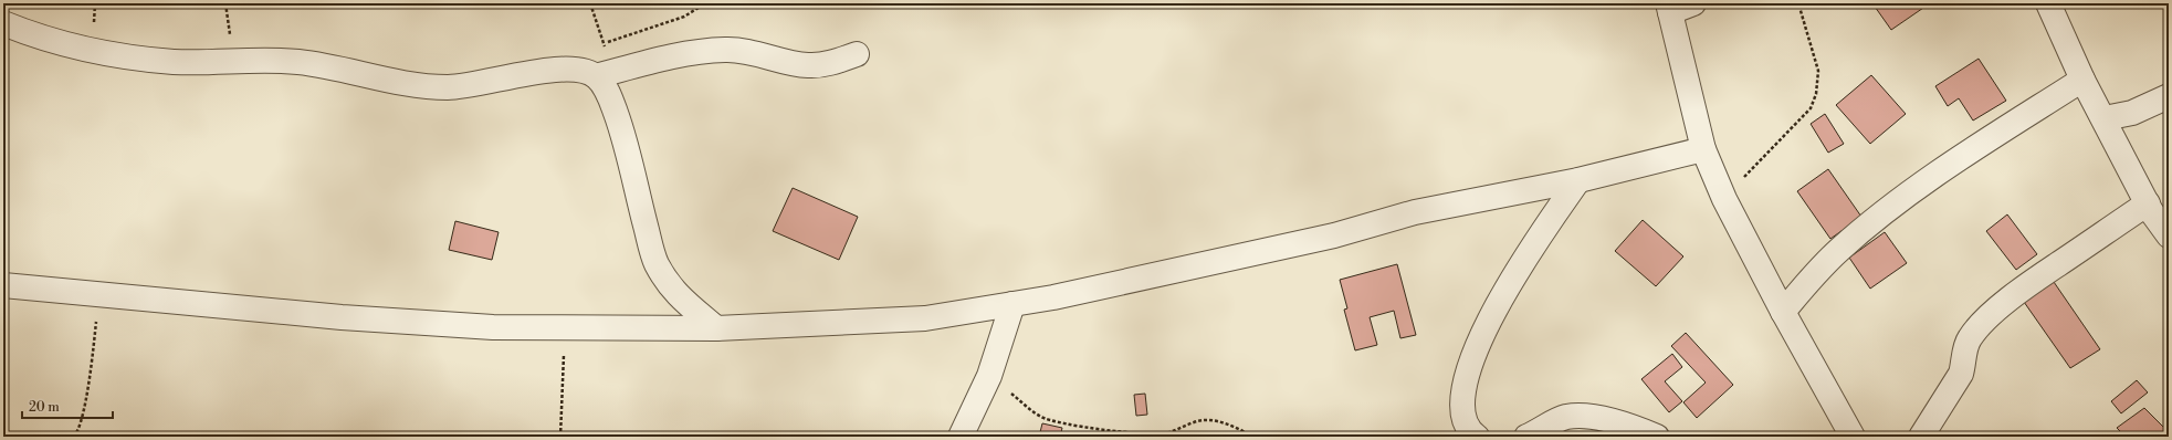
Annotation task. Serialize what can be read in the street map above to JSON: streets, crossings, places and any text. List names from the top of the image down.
{
  "scale_bar": "20 m"
}
